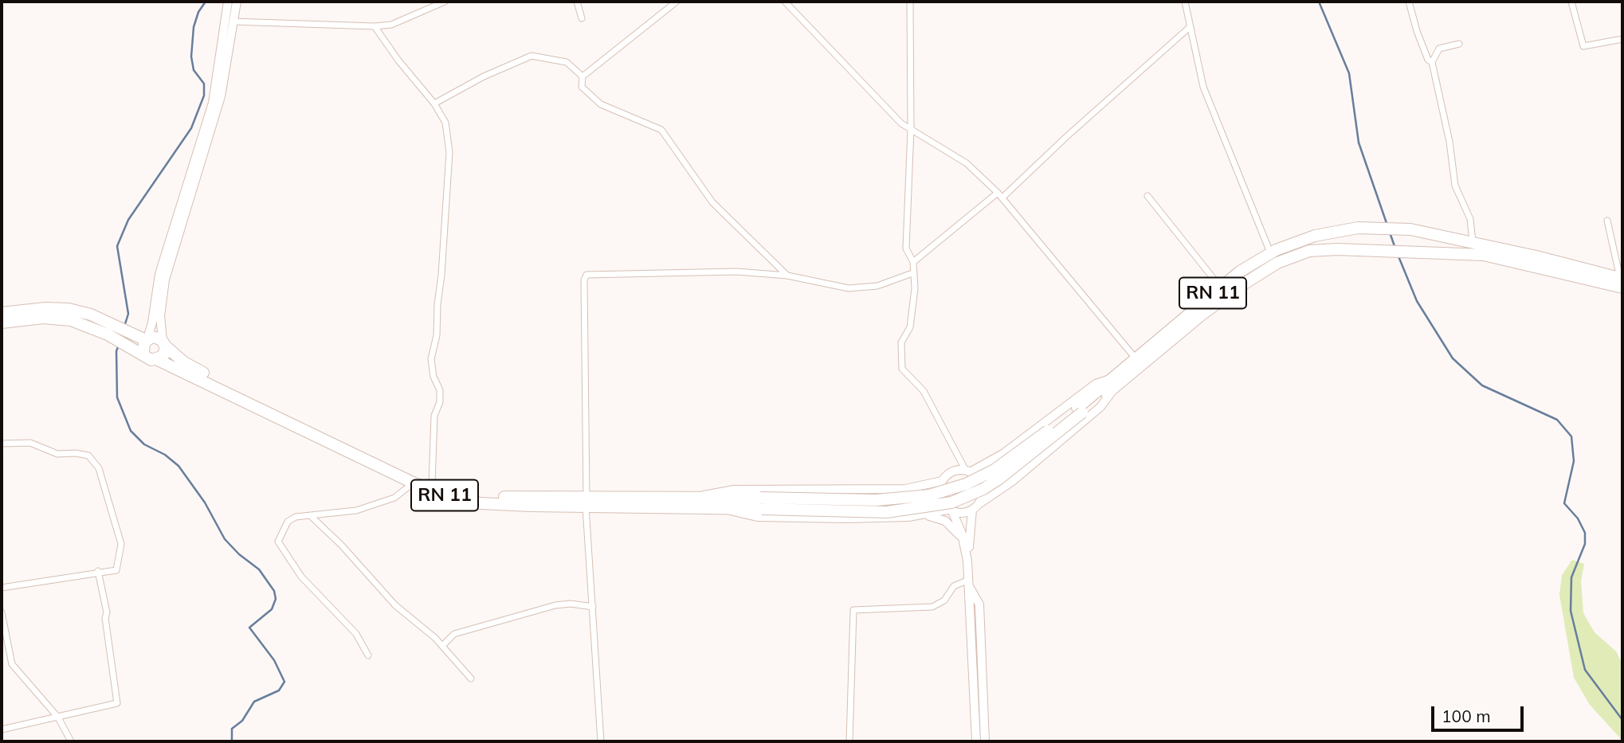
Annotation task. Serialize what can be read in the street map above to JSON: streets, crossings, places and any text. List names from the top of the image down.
{
  "streets": {
    "highway": ["RN 11"]
  },
  "scale_bar": "100 m"
}
